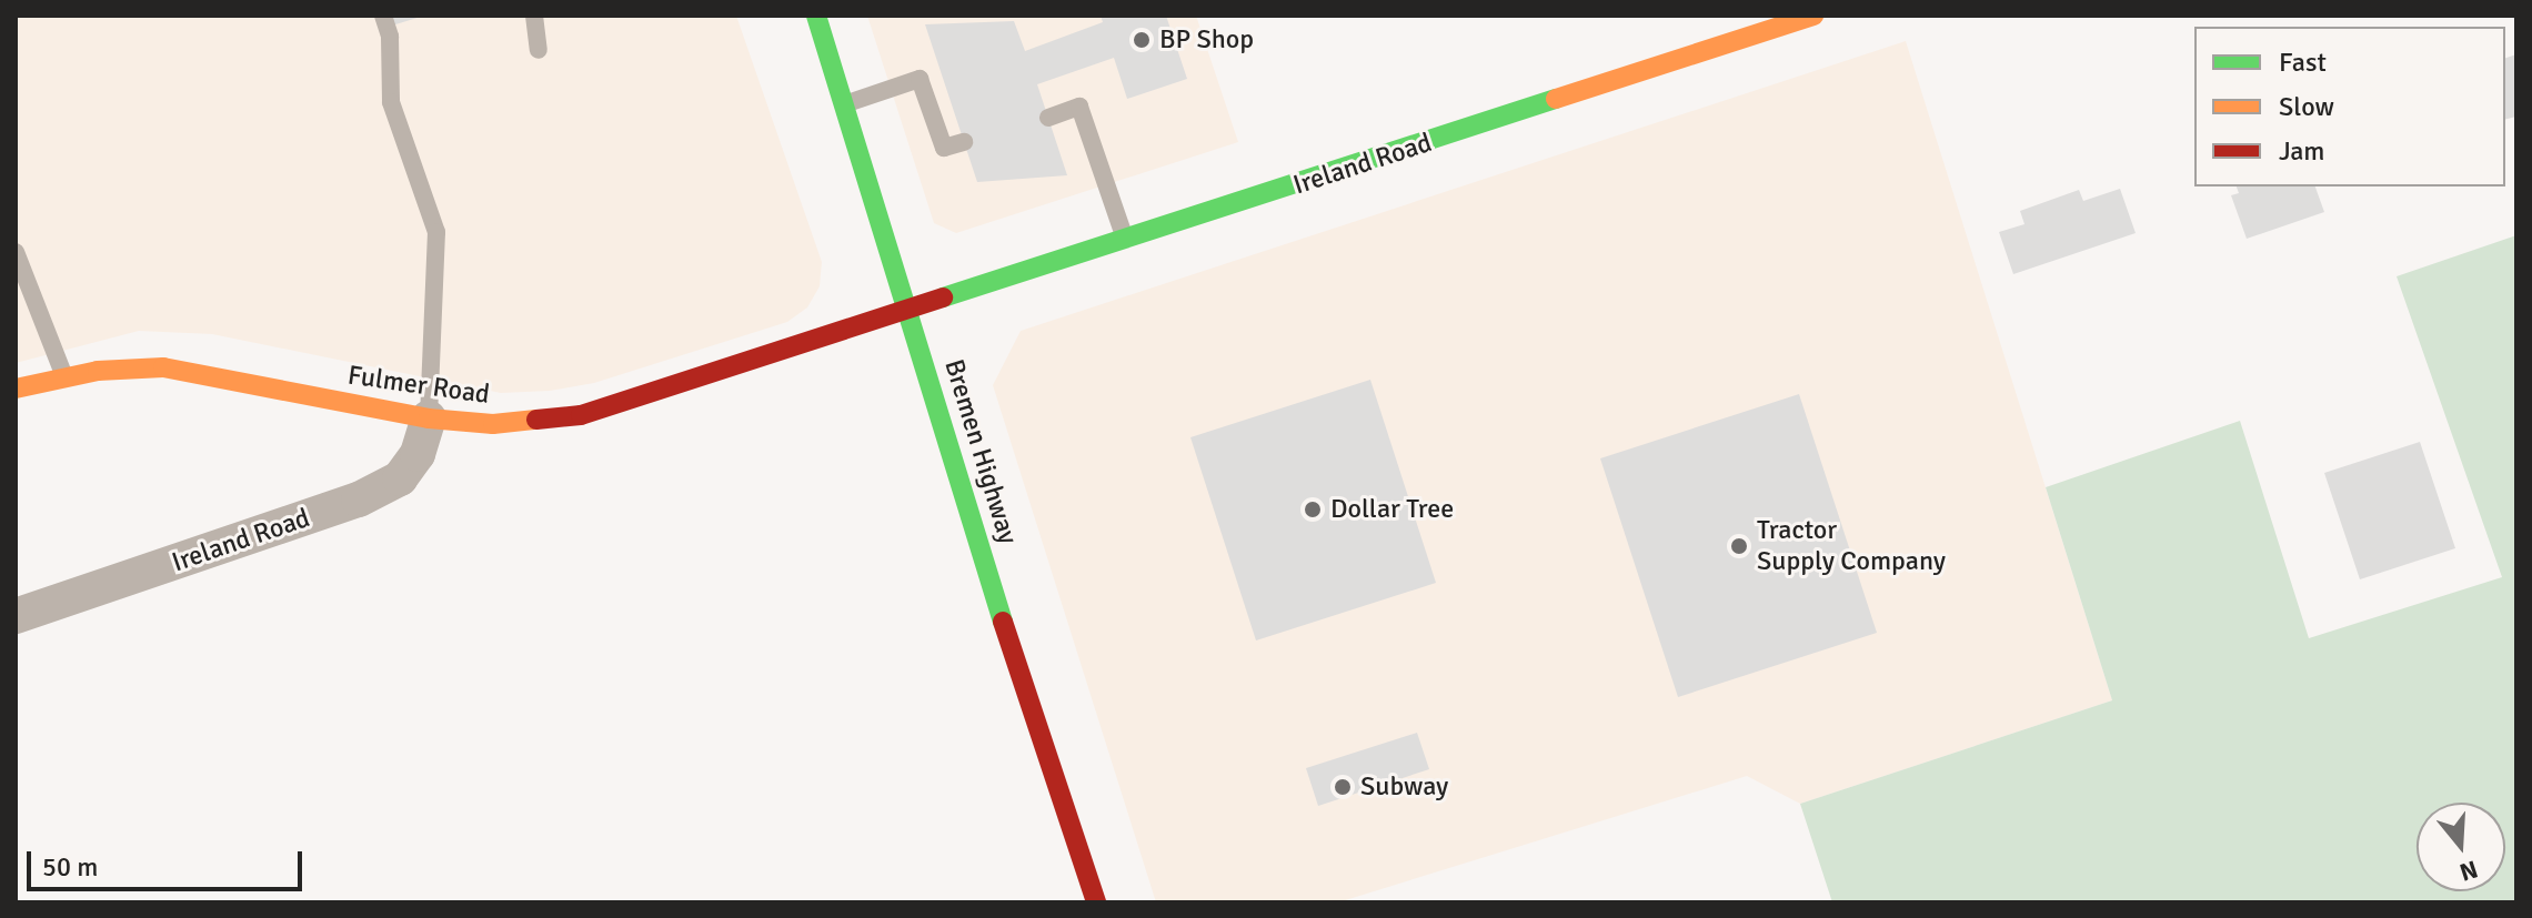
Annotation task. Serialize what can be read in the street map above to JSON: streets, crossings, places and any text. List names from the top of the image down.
{
  "streets": {
    "main road": ["Ireland Road", "Fulmer Road", "Bremen Highway"]
  },
  "crossings": [
    ["Ireland Road", "Fulmer Road"],
    ["Ireland Road", "Bremen Highway"],
    ["Fulmer Road", "Bremen Highway"]
  ],
  "places": [
    "BP Shop",
    "Dollar Tree",
    "Tractor Supply Company",
    "Subway"
  ],
  "legend": ["Fast", "Slow", "Jam"],
  "scale_bar": "50 m",
  "north": "bottom"
}
